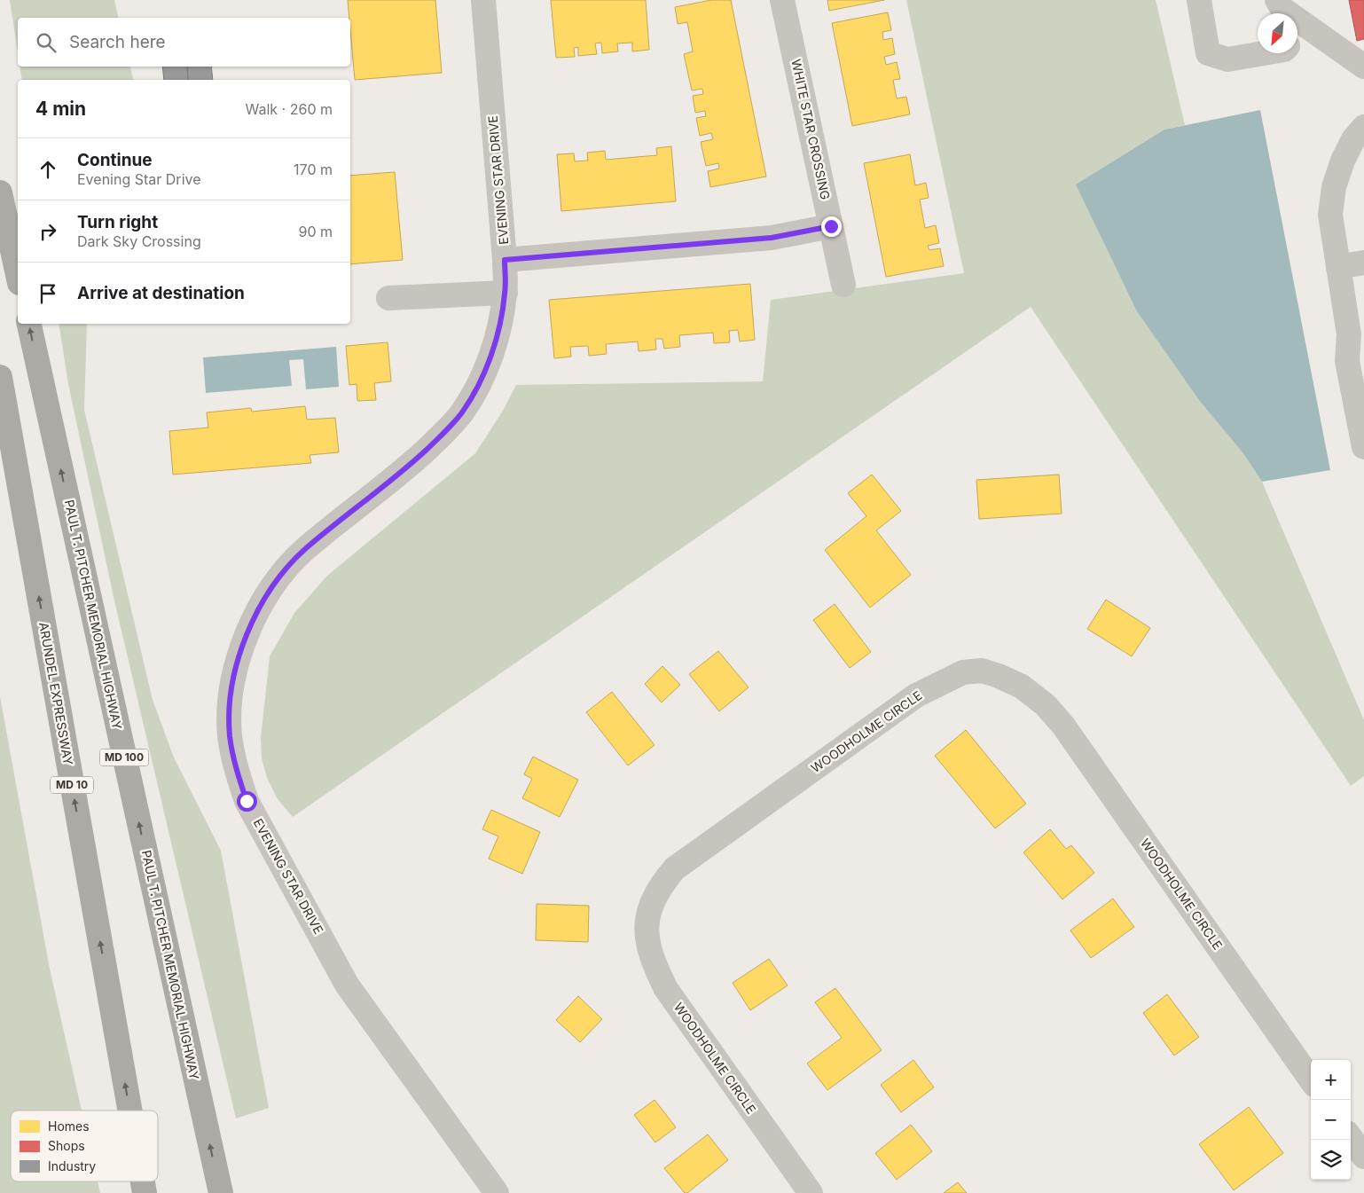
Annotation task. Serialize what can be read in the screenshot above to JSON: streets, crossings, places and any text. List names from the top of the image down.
{
  "streets": {
    "highway": [
      "PAUL T. PITCHER MEMORIAL HIGHWAY",
      "ARUNDEL EXPRESSWAY",
      "MD 100",
      "MD 10"
    ],
    "street": ["WHITE STAR CROSSING", "EVENING STAR DRIVE", "WOODHOLME CIRCLE"]
  },
  "one_way": ["PAUL T. PITCHER MEMORIAL HIGHWAY", "ARUNDEL EXPRESSWAY"],
  "legend": ["Homes", "Shops", "Industry"],
  "north": "bottom left",
  "page": {
    "search": "Search here",
    "heading": ["4 min", "Walk · 260 m"],
    "list": [
      ["Continue", "Evening Star Drive", "170 m"],
      ["Turn right", "Dark Sky Crossing", "90 m"],
      "Arrive at destination"
    ],
    "map_buttons": ["+", "−"]
  }
}
